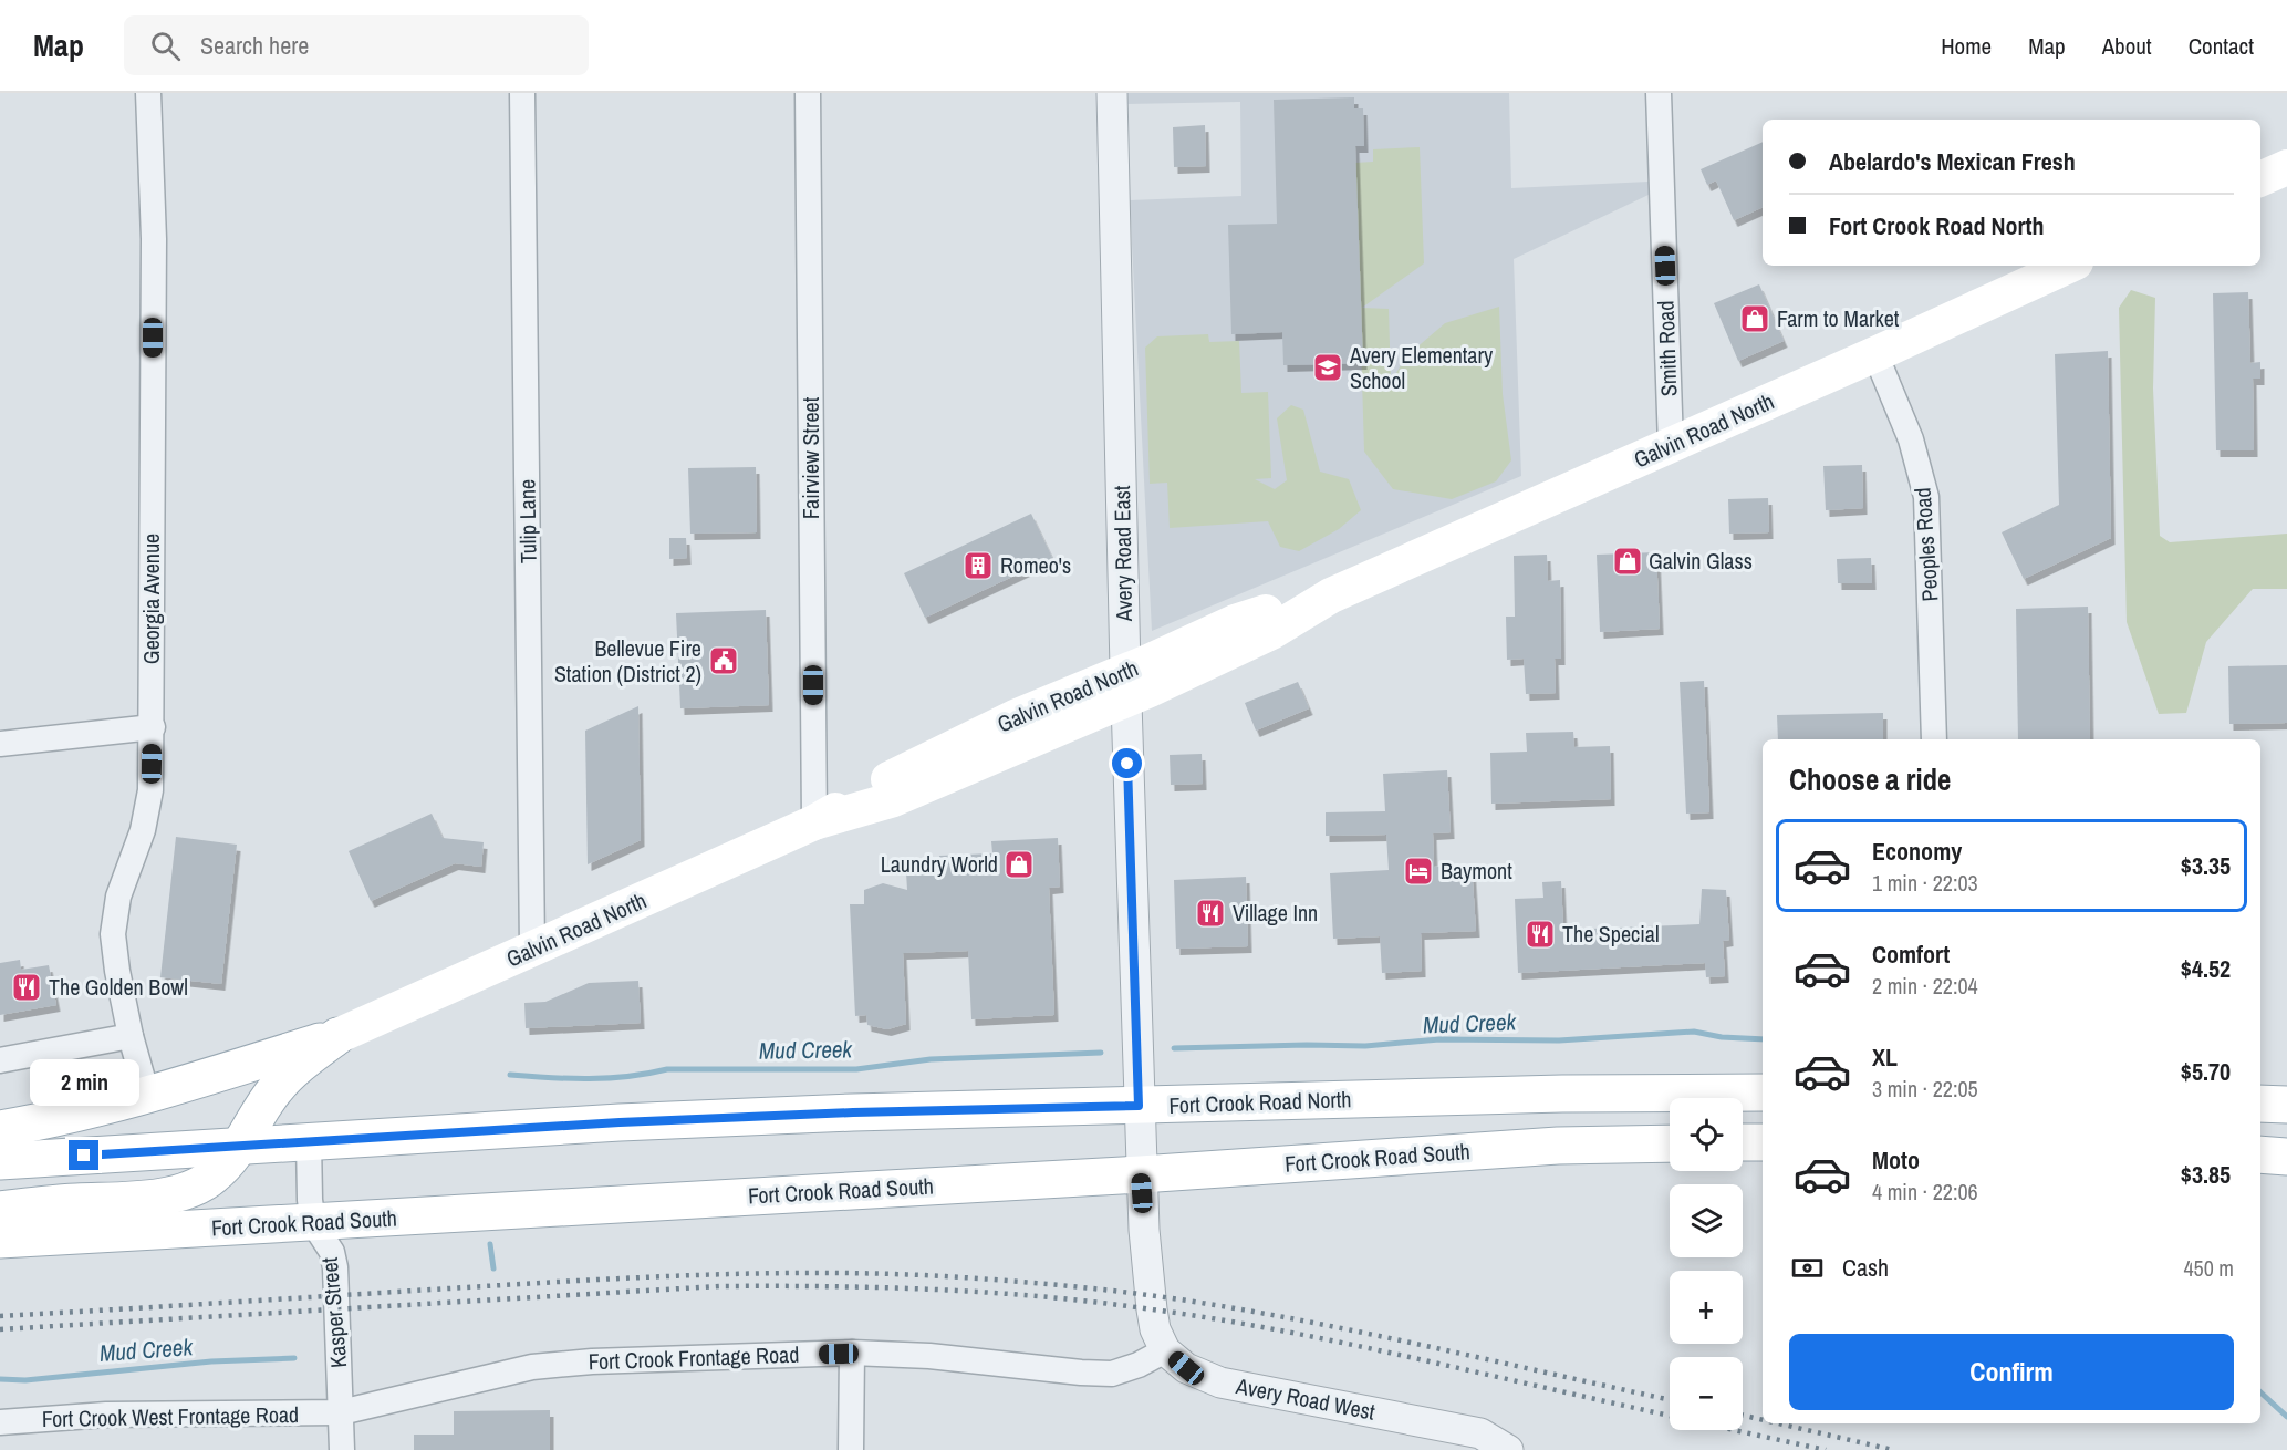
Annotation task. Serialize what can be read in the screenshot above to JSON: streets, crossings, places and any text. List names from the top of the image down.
{
  "streets": {
    "main road": ["Galvin Road North", "Fort Crook Road North", "Fort Crook Road South"],
    "street": [
      "Smith Road",
      "Fairview Street",
      "Tulip Lane",
      "Peoples Road",
      "Avery Road East",
      "Georgia Avenue",
      "Kasper Street",
      "Fort Crook Frontage Road",
      "Avery Road West",
      "Fort Crook West Frontage Road"
    ]
  },
  "crossings": [
    ["Smith Road", "Galvin Road North"],
    ["Galvin Road North", "Fairview Street"],
    ["Galvin Road North", "Tulip Lane"],
    ["Galvin Road North", "Peoples Road"],
    ["Galvin Road North", "Avery Road East"],
    ["Avery Road East", "Fort Crook Road North"],
    ["Avery Road East", "Fort Crook Road South"],
    ["Fort Crook Road North", "Kasper Street"],
    ["Fort Crook Road South", "Kasper Street"],
    ["Kasper Street", "Fort Crook Frontage Road"],
    ["Kasper Street", "Fort Crook West Frontage Road"],
    ["Fort Crook Frontage Road", "Avery Road West"],
    ["Fort Crook Frontage Road", "Fort Crook West Frontage Road"]
  ],
  "water": ["Mud Creek"],
  "places": {
    "shop": ["Farm to Market", "Galvin Glass", "Laundry World"],
    "school or university": ["Avery Elementary School"],
    "building": ["Romeo's"],
    "public building": ["Bellevue Fire Station (District 2)"],
    "hotel": ["Baymont"],
    "restaurant": ["Village Inn", "The Special", "The Golden Bowl"]
  },
  "page": {
    "header": "Map",
    "search": "Search here",
    "nav": [
      "Home",
      "Map",
      "About",
      "Contact"
    ],
    "banner": ["Abelardo's Mexican Fresh", "Fort Crook Road North"],
    "heading": "Choose a ride",
    "list": [
      {
        "name": "Economy",
        "note": "1 min · 22:03",
        "value": "$3.35"
      },
      {
        "name": "Comfort",
        "note": "2 min · 22:04",
        "value": "$4.52"
      },
      {
        "name": "XL",
        "note": "3 min · 22:05",
        "value": "$5.70"
      },
      {
        "name": "Moto",
        "note": "4 min · 22:06",
        "value": "$3.85"
      }
    ],
    "bubble": "2 min",
    "map_buttons": ["+", "−"],
    "pay": ["Cash", "450 m"],
    "buttons": "Confirm"
  }
}
